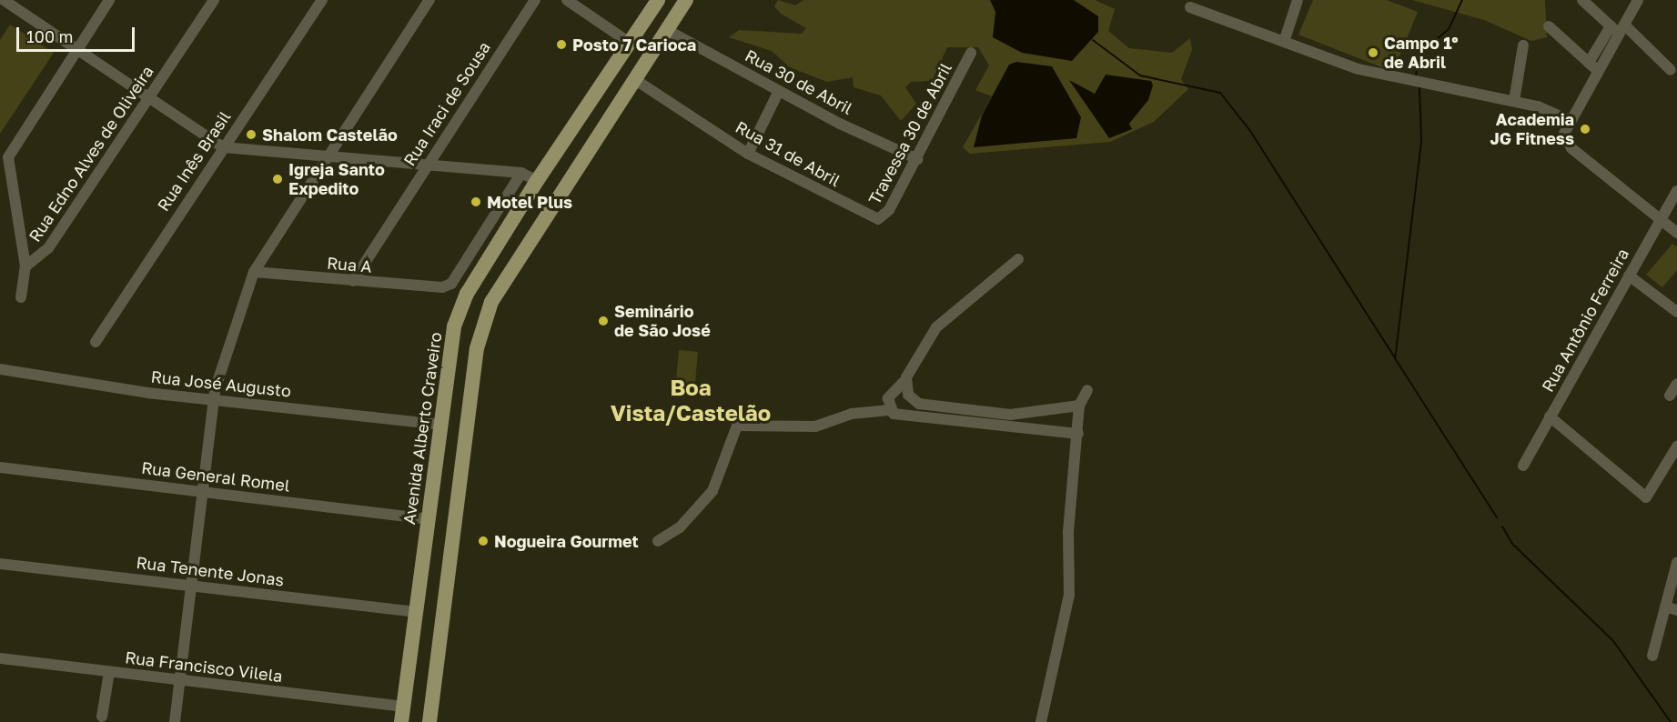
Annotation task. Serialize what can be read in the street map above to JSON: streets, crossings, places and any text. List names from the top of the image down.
{
  "streets": {
    "main road": ["Avenida Alberto Craveiro"],
    "street": [
      "Rua 30 de Abril",
      "Rua Iraci de Sousa",
      "Travessa 30 de Abril",
      "Rua Edno Alves de Oliveira",
      "Rua 31 de Abril",
      "Rua Inês Brasil",
      "Rua A",
      "Rua Antônio Ferreira",
      "Rua José Augusto",
      "Rua General Romel",
      "Rua Tenente Jonas",
      "Rua Francisco Vilela"
    ]
  },
  "crossings": [
    ["Rua 30 de Abril", "Travessa 30 de Abril"],
    ["Rua Iraci de Sousa", "Rua A"],
    ["Travessa 30 de Abril", "Rua 31 de Abril"],
    ["Rua José Augusto", "Avenida Alberto Craveiro"],
    ["Avenida Alberto Craveiro", "Rua General Romel"],
    ["Avenida Alberto Craveiro", "Rua Tenente Jonas"],
    ["Avenida Alberto Craveiro", "Rua Francisco Vilela"]
  ],
  "districts": ["Boa Vista/Castelão"],
  "places": [
    "Posto 7 Carioca",
    "Campo 1º de Abril",
    "Academia JG Fitness",
    "Shalom Castelão",
    "Igreja Santo Expedito",
    "Motel Plus",
    "Seminário de São José",
    "Nogueira Gourmet"
  ],
  "scale_bar": "100 m"
}
